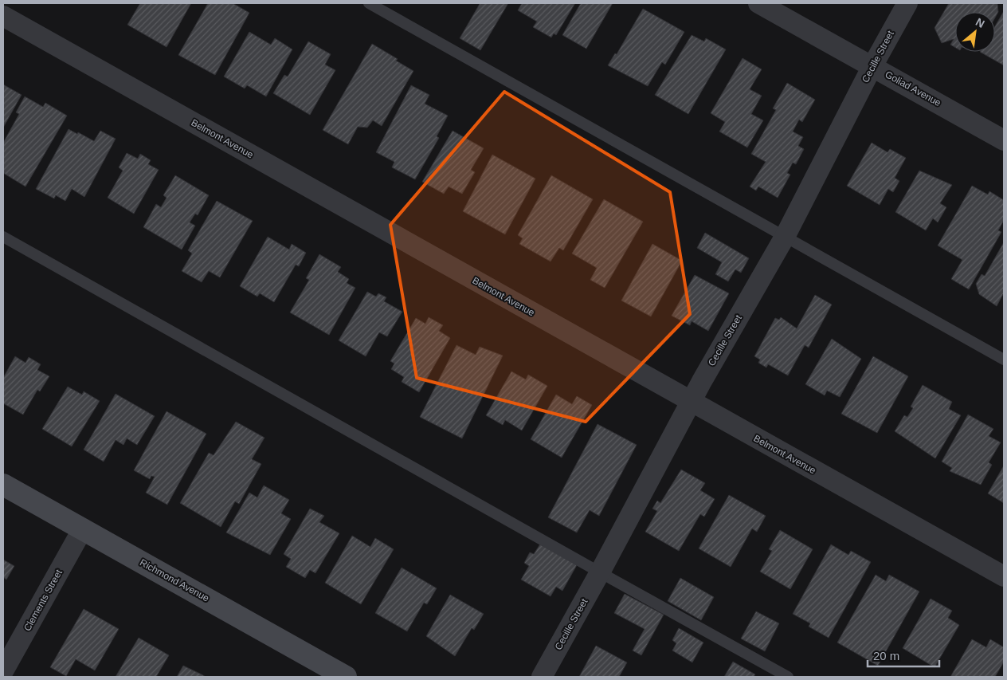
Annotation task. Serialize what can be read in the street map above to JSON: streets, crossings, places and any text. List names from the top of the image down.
{
  "streets": {
    "street": [
      "Cecille Street",
      "Goliad Avenue",
      "Belmont Avenue",
      "Richmond Avenue",
      "Clements Street"
    ]
  },
  "crossings": [
    ["Cecille Street", "Goliad Avenue"],
    ["Cecille Street", "Belmont Avenue"],
    ["Richmond Avenue", "Clements Street"]
  ],
  "scale_bar": "20 m",
  "north": "top right"
}
